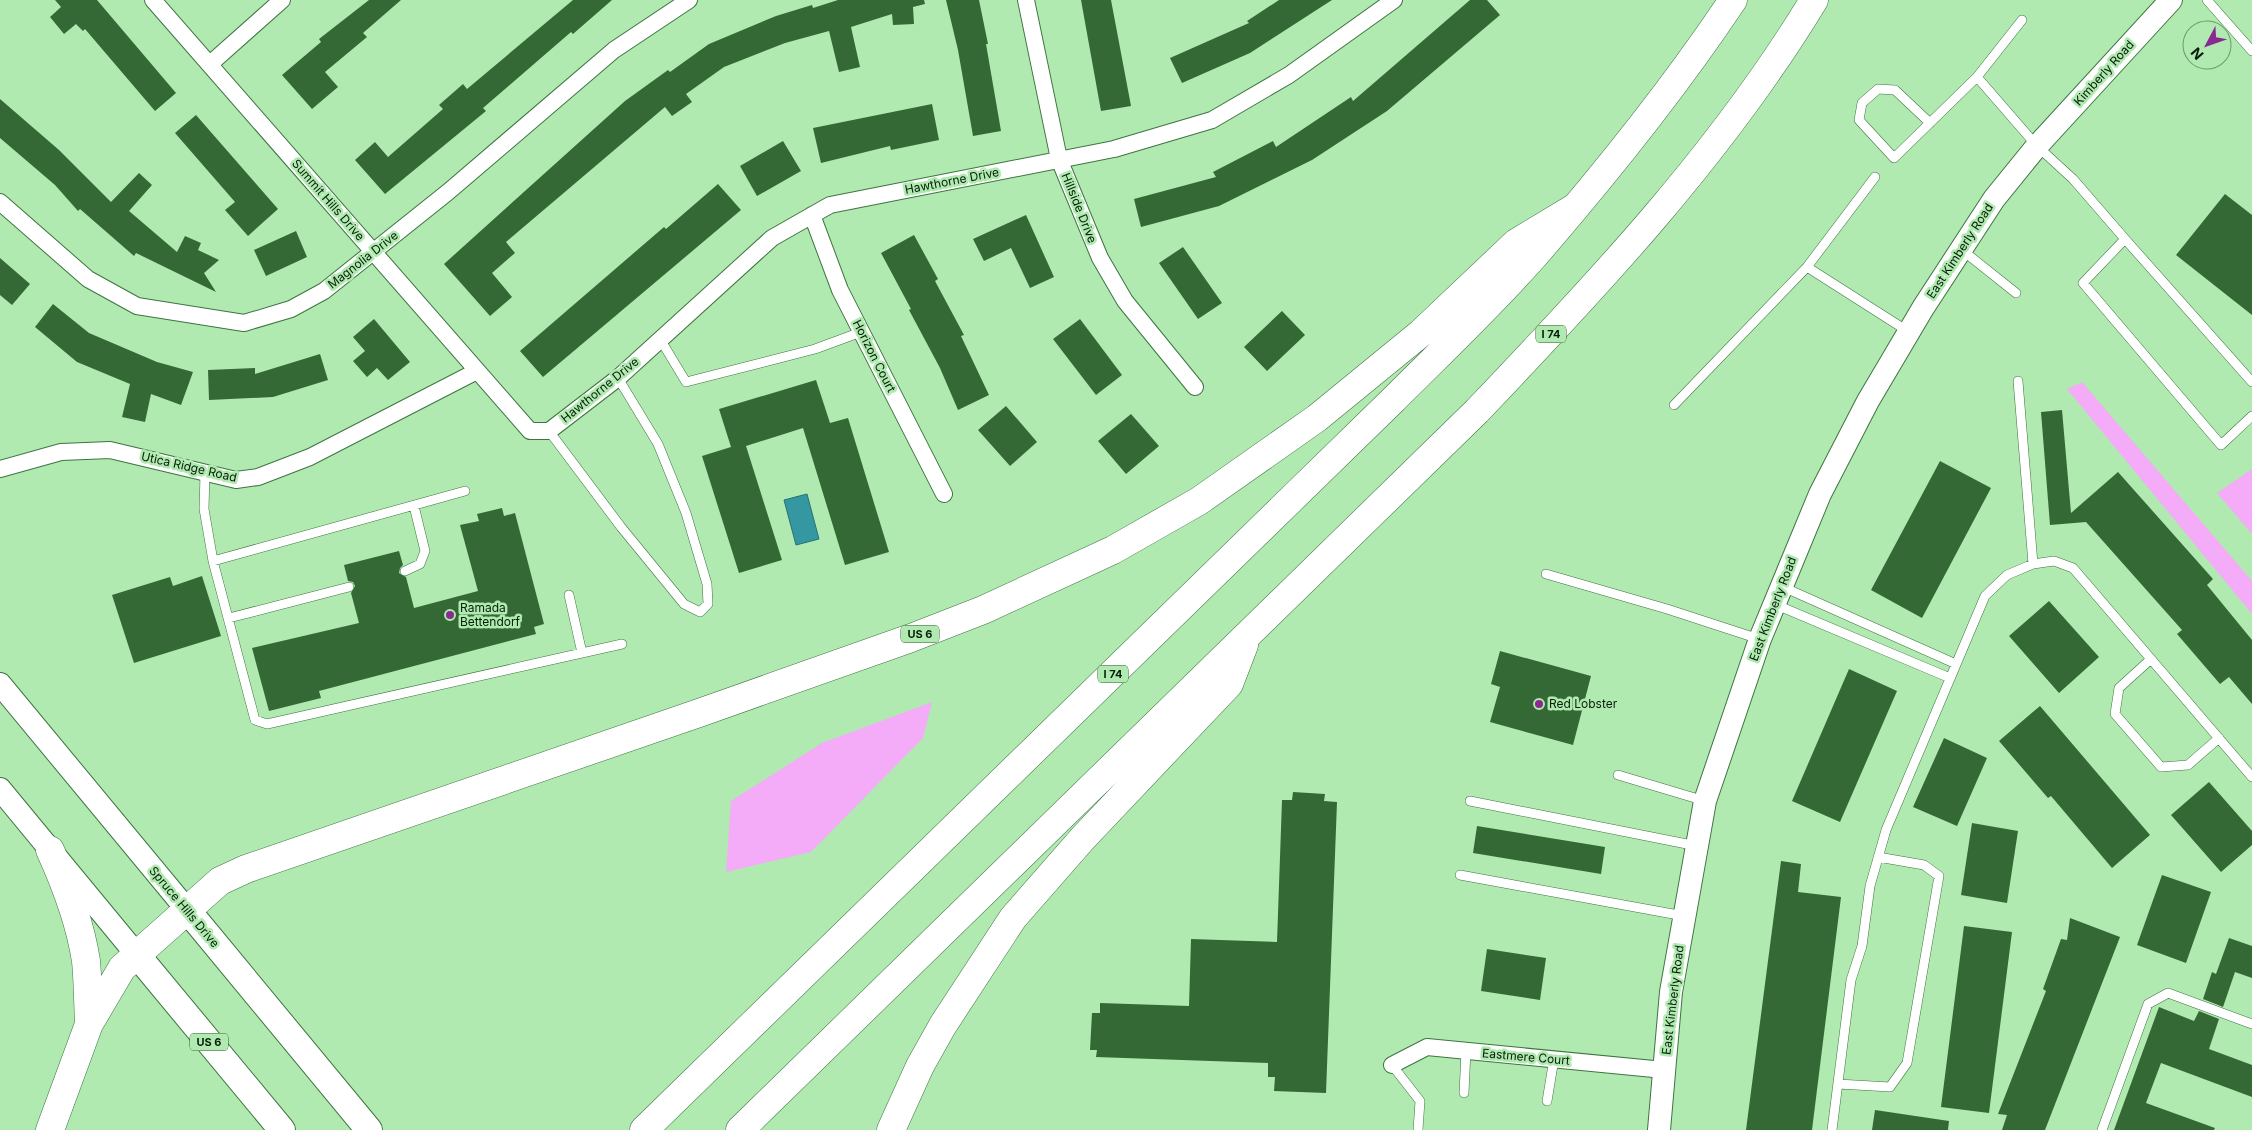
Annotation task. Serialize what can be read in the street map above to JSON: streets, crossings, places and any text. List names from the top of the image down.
{
  "streets": {
    "highway": ["I 74", "US 6"],
    "main road": ["Kimberly Road", "East Kimberly Road", "Spruce Hills Drive"],
    "street": [
      "Hawthorne Drive",
      "Summit Hills Drive",
      "Hillside Drive",
      "Magnolia Drive",
      "Horizon Court",
      "Utica Ridge Road",
      "Eastmere Court"
    ]
  },
  "crossings": [
    ["Kimberly Road", "East Kimberly Road"],
    ["Hawthorne Drive", "Summit Hills Drive"],
    ["Hawthorne Drive", "Hillside Drive"],
    ["Hawthorne Drive", "Horizon Court"],
    ["Summit Hills Drive", "Magnolia Drive"],
    ["Summit Hills Drive", "Utica Ridge Road"],
    ["East Kimberly Road", "Eastmere Court"],
    ["I 74", "US 6"],
    ["US 6", "Spruce Hills Drive"]
  ],
  "places": ["Ramada Bettendorf", "Red Lobster"],
  "north": "bottom left"
}
